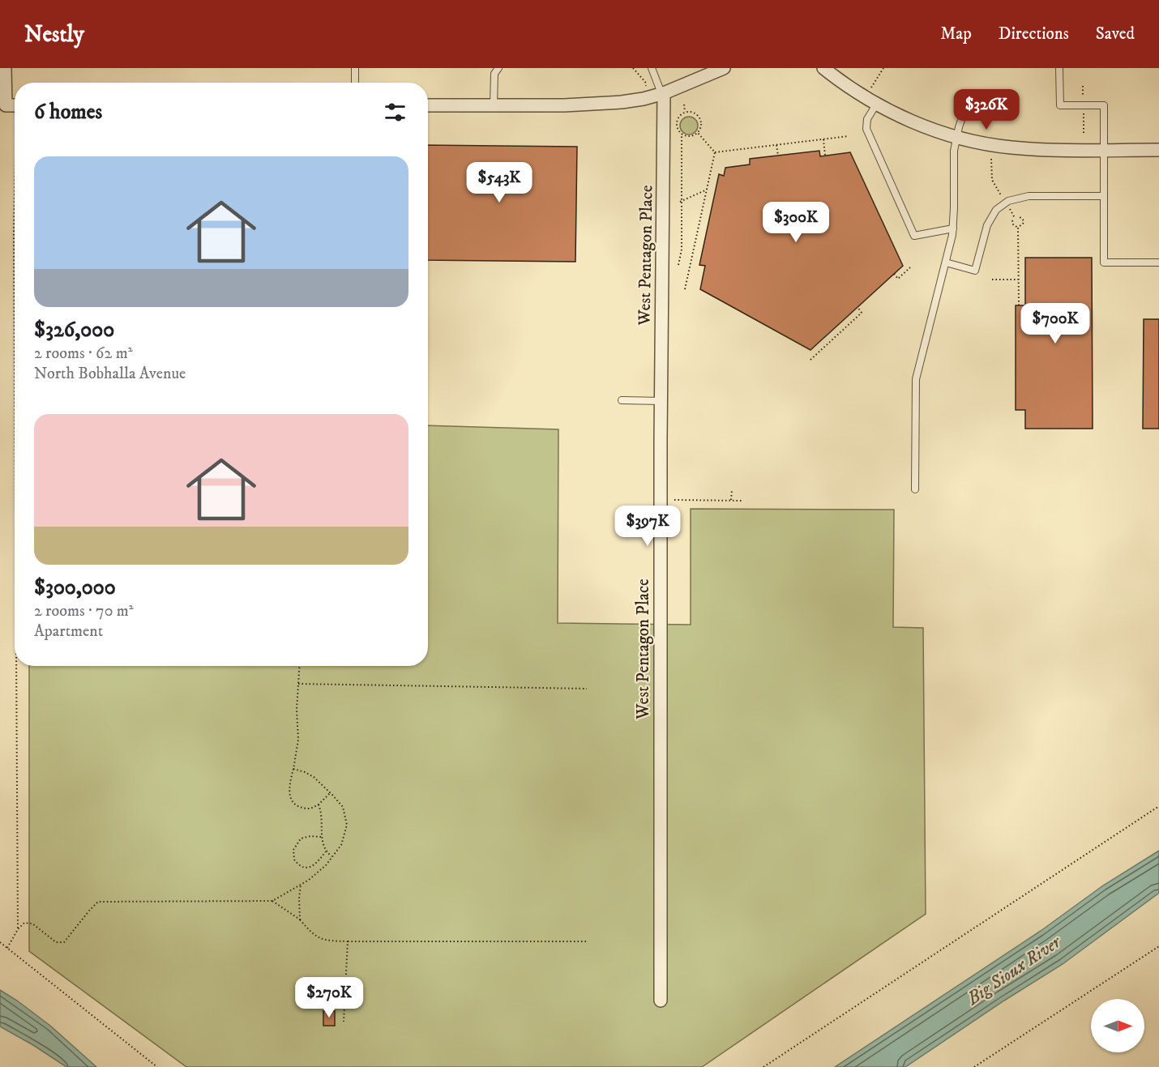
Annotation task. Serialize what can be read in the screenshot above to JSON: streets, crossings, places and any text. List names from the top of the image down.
{
  "streets": {
    "street": ["West Pentagon Place"]
  },
  "water": ["Big Sioux River"],
  "north": "right",
  "page": {
    "header": "Nestly",
    "nav": ["Map", "Directions", "Saved"],
    "heading": "6 homes",
    "price": [
      "$326K",
      "$543K",
      "$300K",
      "$700K",
      "$397K",
      "$270K"
    ],
    "list": [
      {
        "name": "$326,000",
        "note": "2 rooms · 62 m² · North Bobhalla Avenue"
      },
      {
        "name": "$300,000",
        "note": "2 rooms · 70 m² · Apartment"
      }
    ]
  }
}
